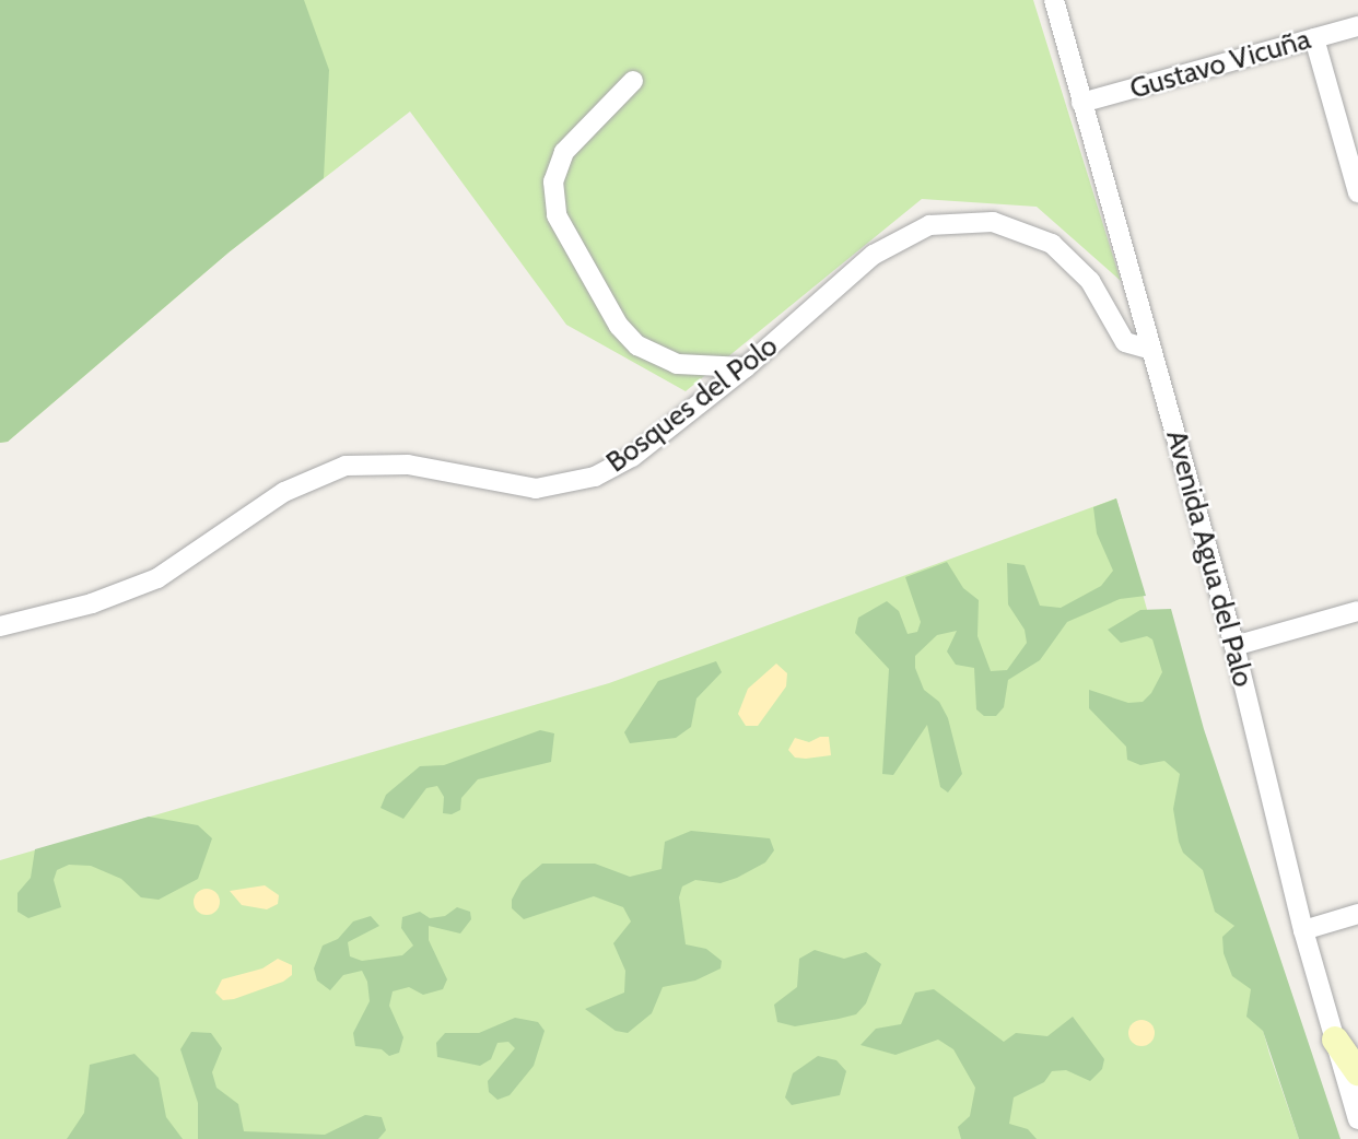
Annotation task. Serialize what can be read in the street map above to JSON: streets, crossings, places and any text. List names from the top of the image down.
{
  "streets": {
    "street": ["Gustavo Vicuña", "Bosques del Polo", "Avenida Agua del Palo"]
  },
  "crossings": [
    ["Gustavo Vicuña", "Avenida Agua del Palo"],
    ["Bosques del Polo", "Avenida Agua del Palo"]
  ]
}
